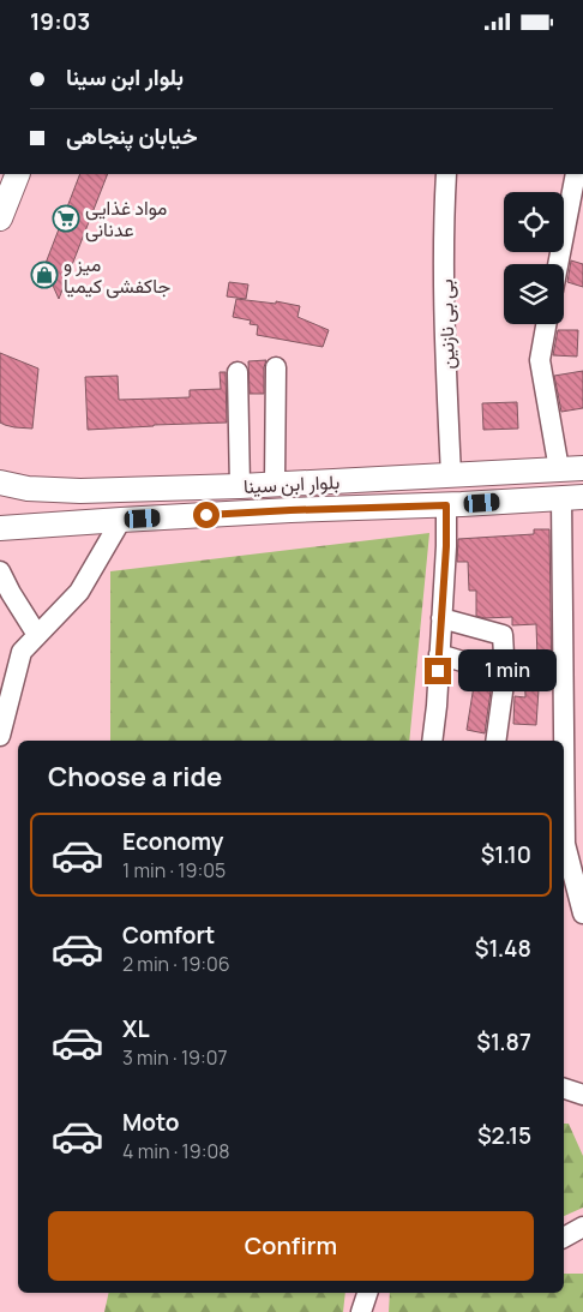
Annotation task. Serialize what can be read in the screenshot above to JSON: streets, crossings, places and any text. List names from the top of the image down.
{
  "streets": {
    "main road": ["بلوار ابن سینا"],
    "street": ["بی بی نازنین"]
  },
  "crossings": [
    ["بی بی نازنین", "بلوار ابن سینا"]
  ],
  "places": {
    "supermarket": ["مواد غذایی عدنانی"],
    "shop": ["میز و جاکفشی کیمیا"]
  },
  "page": {
    "status": "19:03",
    "banner": ["بلوار ابن سینا", "خیابان پنجاهی"],
    "bubble": "1 min",
    "heading": "Choose a ride",
    "list": [
      {
        "name": "Economy",
        "note": "1 min · 19:05",
        "value": "$1.10"
      },
      {
        "name": "Comfort",
        "note": "2 min · 19:06",
        "value": "$1.48"
      },
      {
        "name": "XL",
        "note": "3 min · 19:07",
        "value": "$1.87"
      },
      {
        "name": "Moto",
        "note": "4 min · 19:08",
        "value": "$2.15"
      }
    ],
    "buttons": "Confirm"
  }
}
